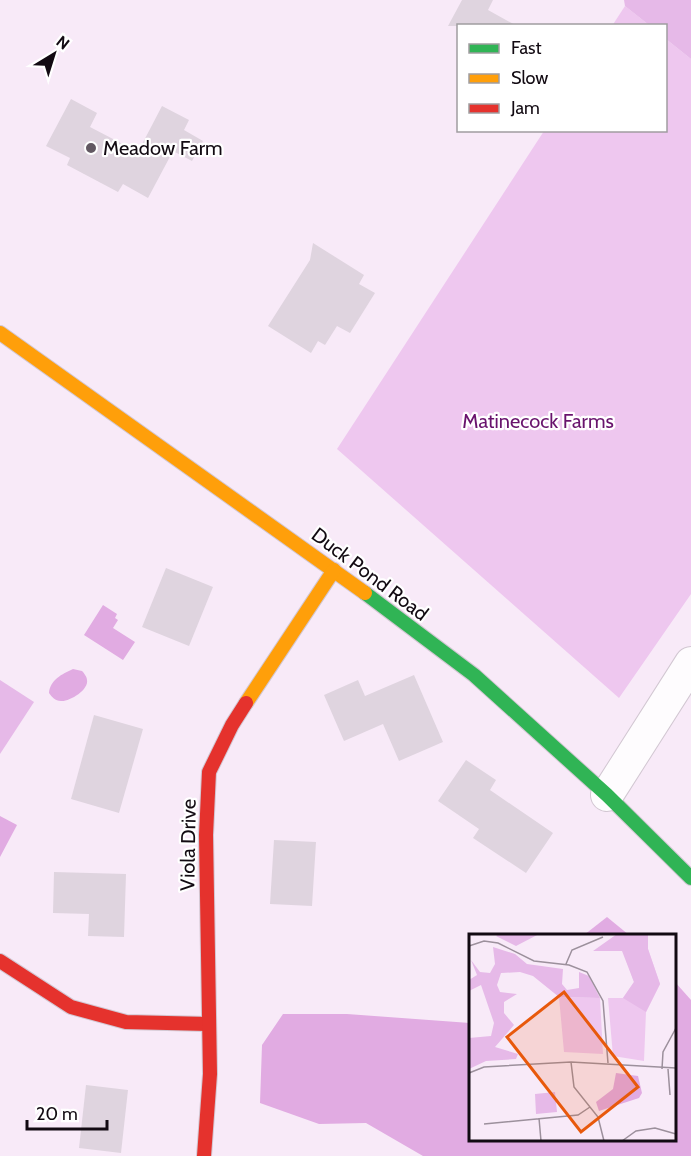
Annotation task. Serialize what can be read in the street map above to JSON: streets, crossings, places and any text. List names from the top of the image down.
{
  "streets": {
    "street": ["Duck Pond Road", "Viola Drive"]
  },
  "crossings": [
    ["Duck Pond Road", "Viola Drive"]
  ],
  "parks": ["Matinecock Farms"],
  "places": ["Meadow Farm"],
  "legend": ["Fast", "Slow", "Jam"],
  "scale_bar": "20 m",
  "north": "top right"
}
